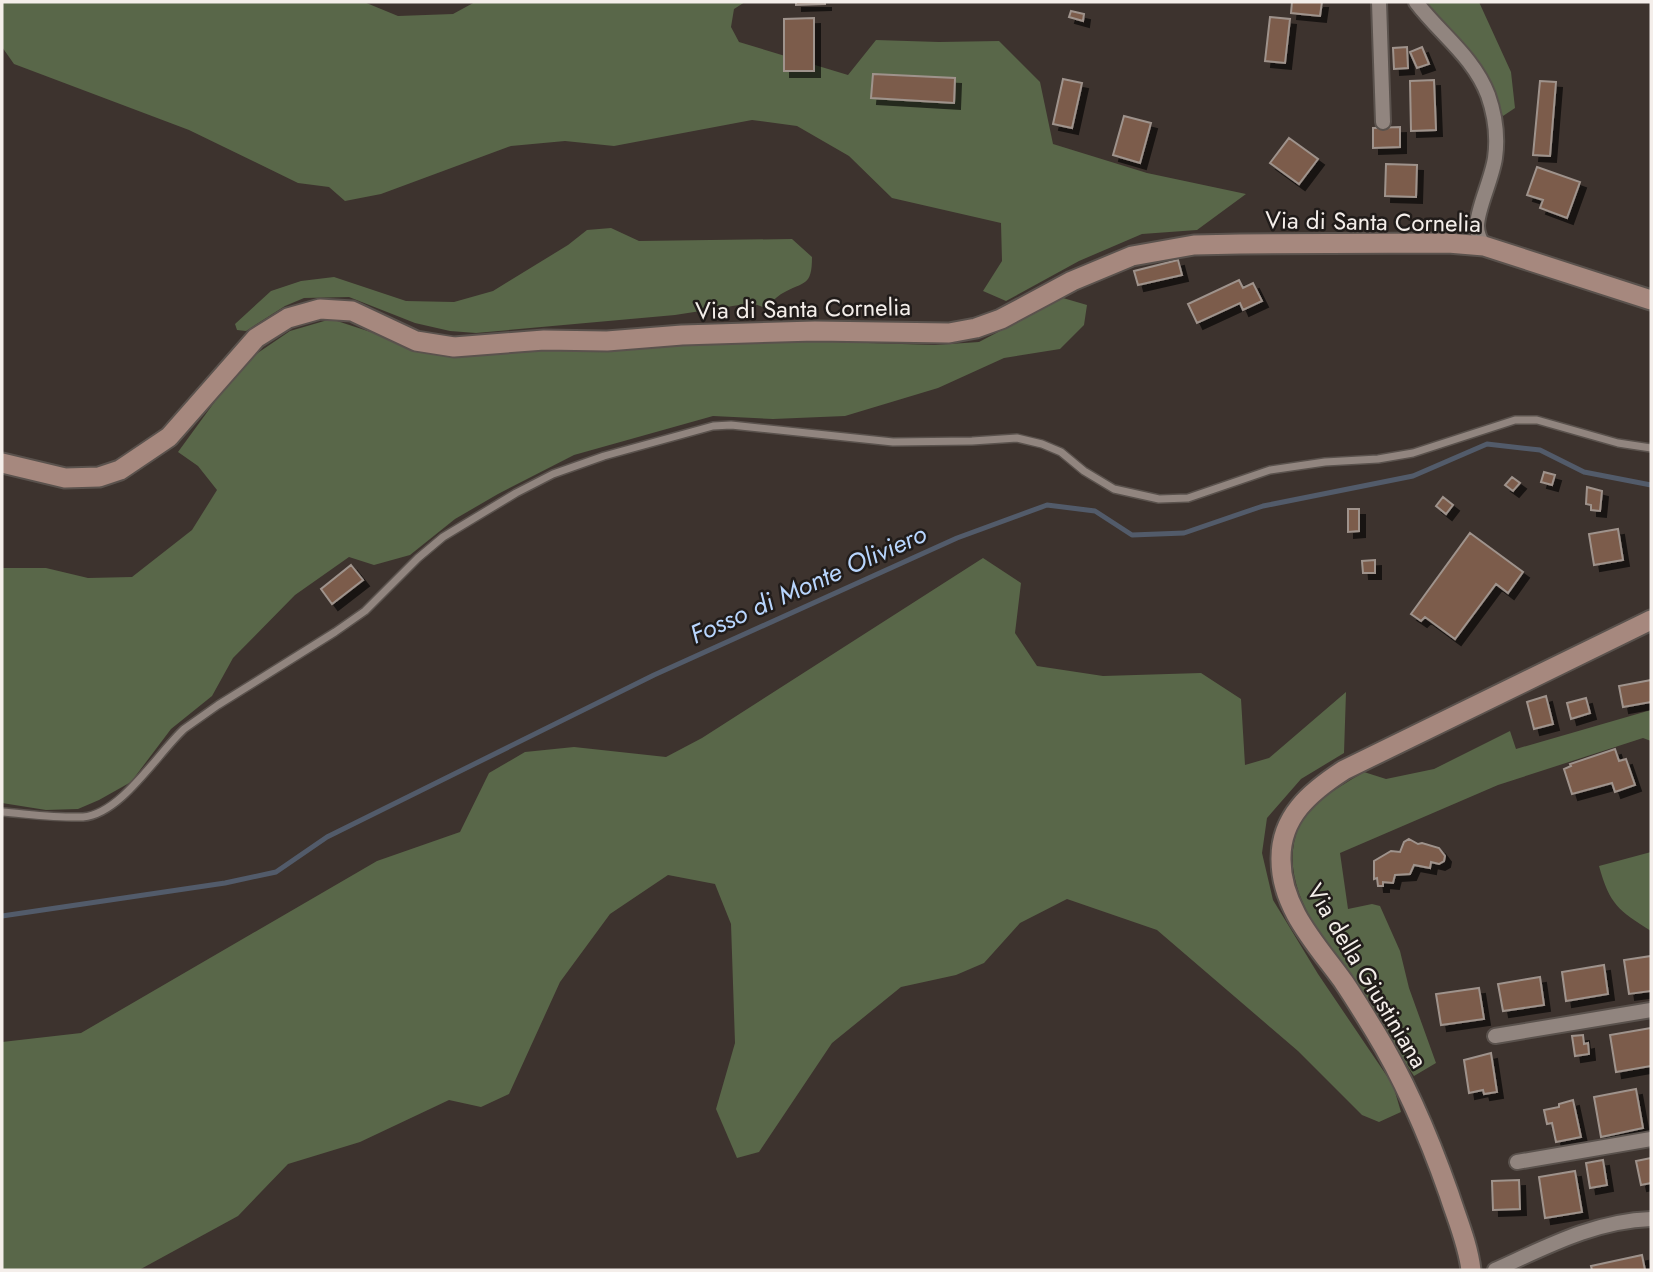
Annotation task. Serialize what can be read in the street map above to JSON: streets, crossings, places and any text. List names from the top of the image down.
{
  "streets": {
    "street": ["Via di Santa Cornelia", "Via della Giustiniana"]
  },
  "water": ["Fosso di Monte Oliviero"]
}
